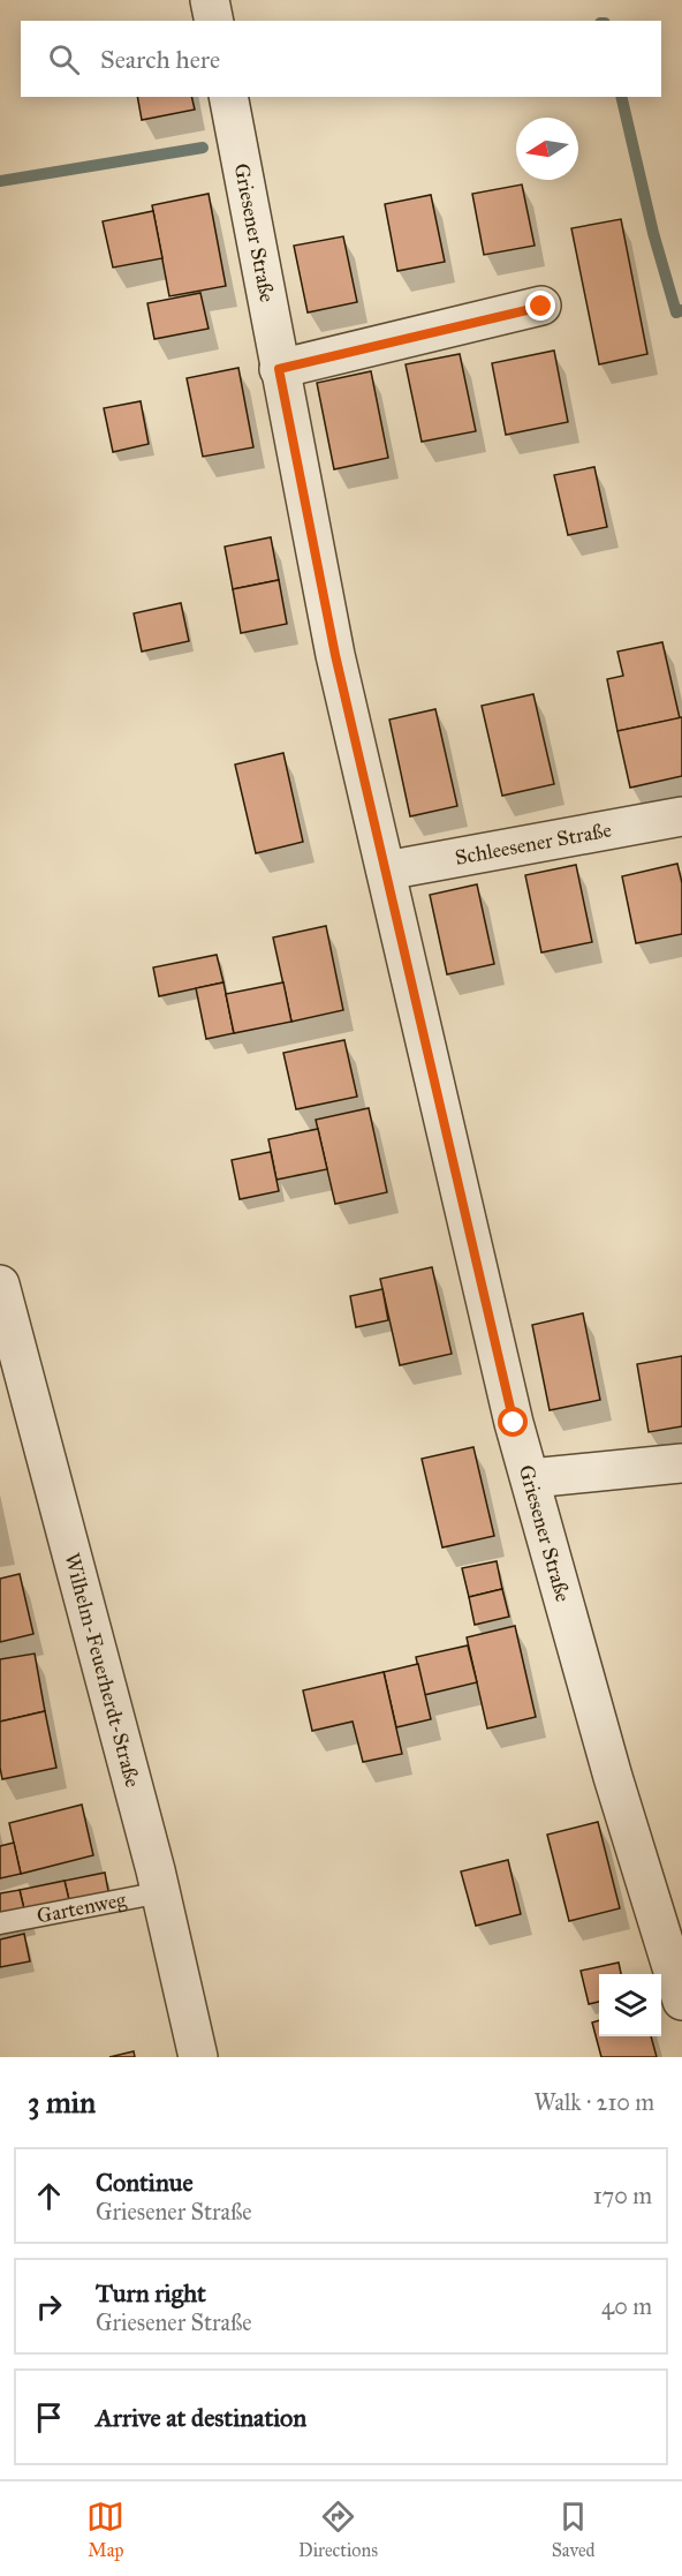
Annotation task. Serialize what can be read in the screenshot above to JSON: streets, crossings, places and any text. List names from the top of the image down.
{
  "streets": {
    "street": ["Griesener Straße", "Schleesener Straße", "Wilhelm-Feuerherdt-Straße"],
    "lane": ["Gartenweg"]
  },
  "crossings": [
    ["Griesener Straße", "Schleesener Straße"],
    ["Wilhelm-Feuerherdt-Straße", "Gartenweg"]
  ],
  "north": "left",
  "page": {
    "search": "Search here",
    "heading": ["3 min", "Walk · 210 m"],
    "list": [
      ["Continue", "Griesener Straße", "170 m"],
      ["Turn right", "Griesener Straße", "40 m"],
      "Arrive at destination"
    ],
    "nav": ["Map", "Directions", "Saved"]
  }
}
